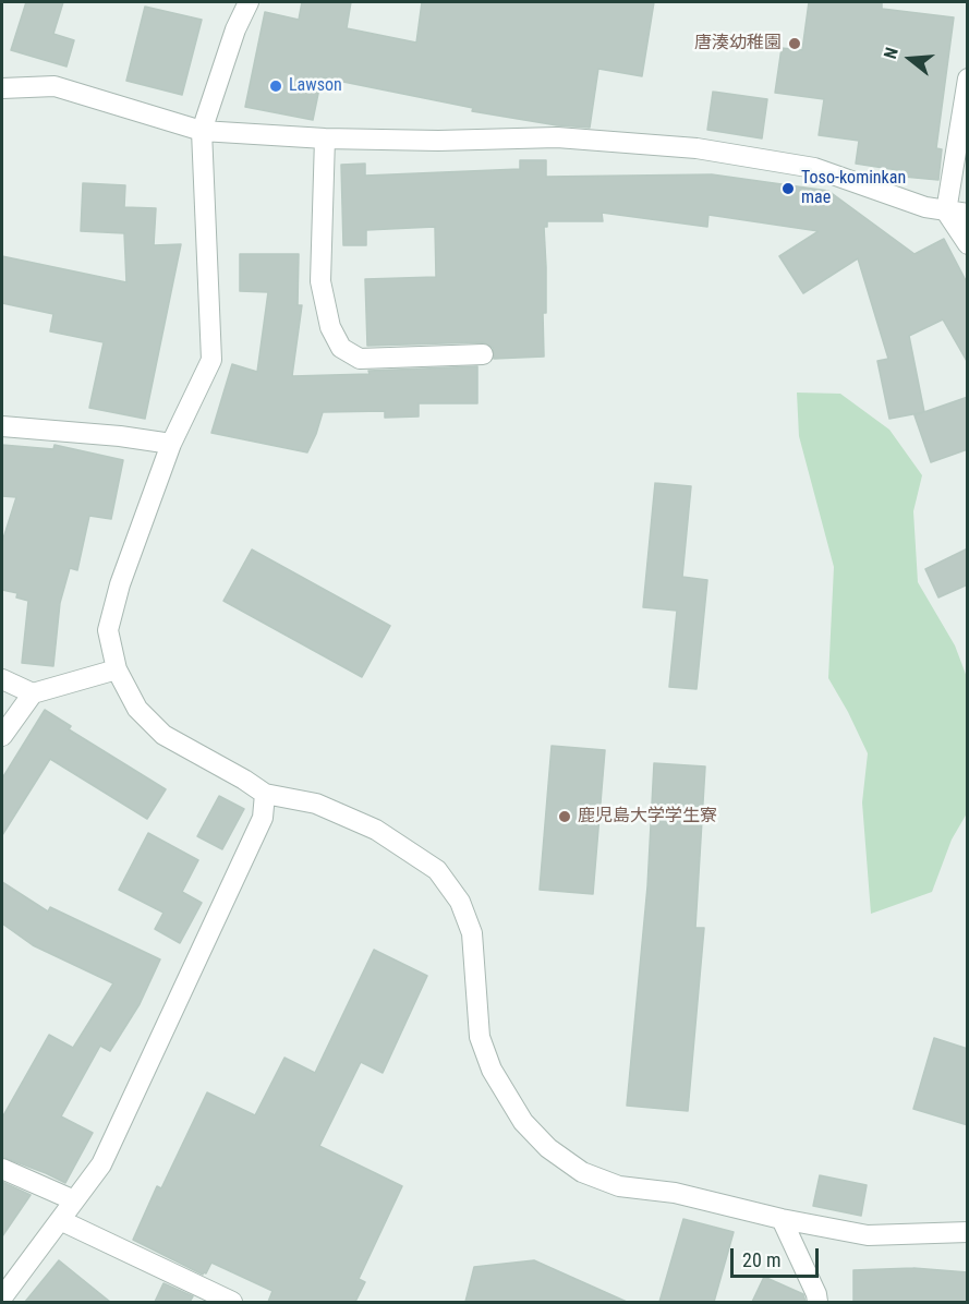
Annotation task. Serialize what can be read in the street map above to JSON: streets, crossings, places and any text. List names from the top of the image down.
{
  "places": [
    "唐湊幼稚園",
    "Lawson",
    "Toso-kominkan mae",
    "鹿児島大学学生寮"
  ],
  "scale_bar": "20 m",
  "north": "left"
}
